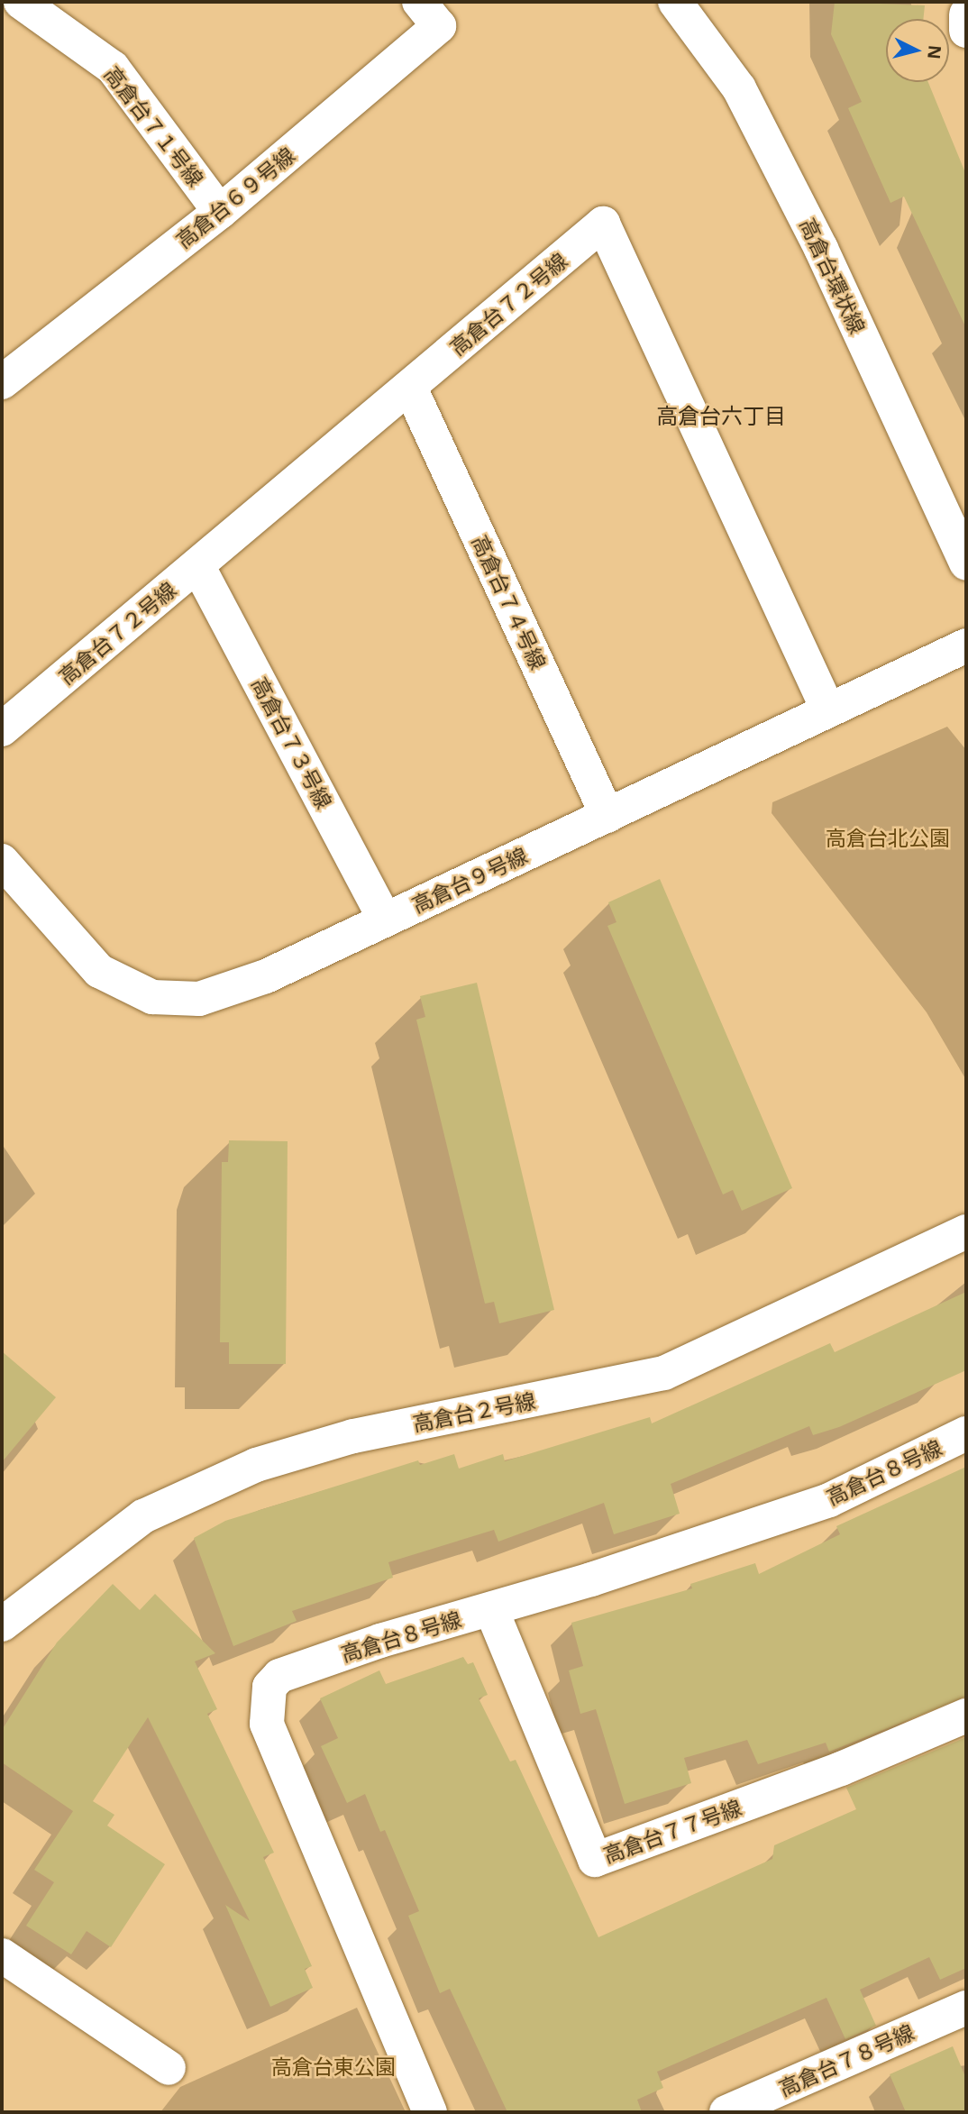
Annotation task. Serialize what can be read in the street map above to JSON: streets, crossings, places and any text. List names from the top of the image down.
{
  "streets": {
    "street": [
      "高倉台７１号線",
      "高倉台６９号線",
      "高倉台環状線",
      "高倉台７２号線",
      "高倉台７４号線",
      "高倉台７３号線",
      "高倉台９号線",
      "高倉台２号線",
      "高倉台８号線",
      "高倉台７７号線",
      "高倉台７８号線"
    ]
  },
  "crossings": [
    ["高倉台７１号線", "高倉台６９号線"],
    ["高倉台７２号線", "高倉台７４号線"],
    ["高倉台７２号線", "高倉台７３号線"],
    ["高倉台７２号線", "高倉台９号線"],
    ["高倉台７４号線", "高倉台９号線"],
    ["高倉台７３号線", "高倉台９号線"],
    ["高倉台８号線", "高倉台７７号線"]
  ],
  "districts": ["高倉台六丁目"],
  "parks": ["高倉台北公園", "高倉台東公園"],
  "north": "right"
}
